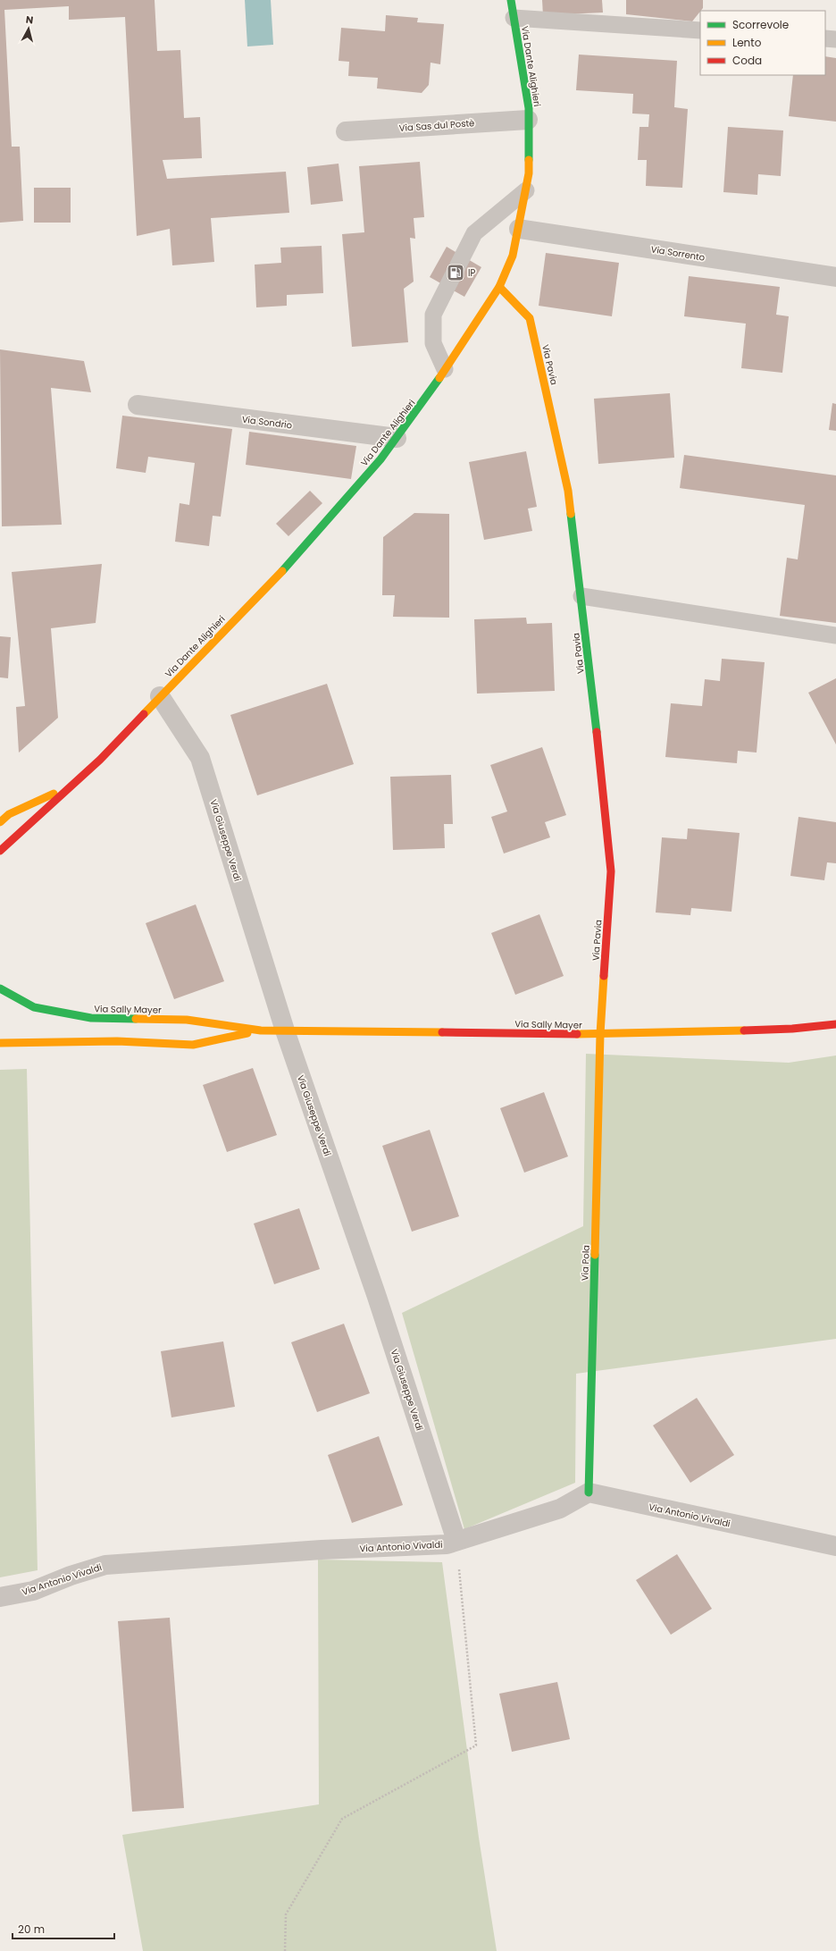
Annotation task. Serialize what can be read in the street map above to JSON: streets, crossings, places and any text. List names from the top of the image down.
{
  "streets": {
    "street": [
      "Via Dante Alighieri",
      "Via Sas dul Postè",
      "Via Sorrento",
      "Via Pavia",
      "Via Sondrio",
      "Via Giuseppe Verdi",
      "Via Sally Mayer",
      "Via Pola",
      "Via Antonio Vivaldi"
    ]
  },
  "crossings": [
    ["Via Dante Alighieri", "Via Sas dul Postè"],
    ["Via Dante Alighieri", "Via Sorrento"],
    ["Via Dante Alighieri", "Via Pavia"],
    ["Via Dante Alighieri", "Via Sondrio"],
    ["Via Dante Alighieri", "Via Giuseppe Verdi"],
    ["Via Pavia", "Via Sally Mayer"],
    ["Via Pavia", "Via Pola"],
    ["Via Giuseppe Verdi", "Via Sally Mayer"],
    ["Via Giuseppe Verdi", "Via Antonio Vivaldi"],
    ["Via Sally Mayer", "Via Pola"],
    ["Via Pola", "Via Antonio Vivaldi"]
  ],
  "places": {
    "fuel station": ["IP"]
  },
  "legend": ["Scorrevole", "Lento", "Coda"],
  "scale_bar": "20 m",
  "north": "top"
}
